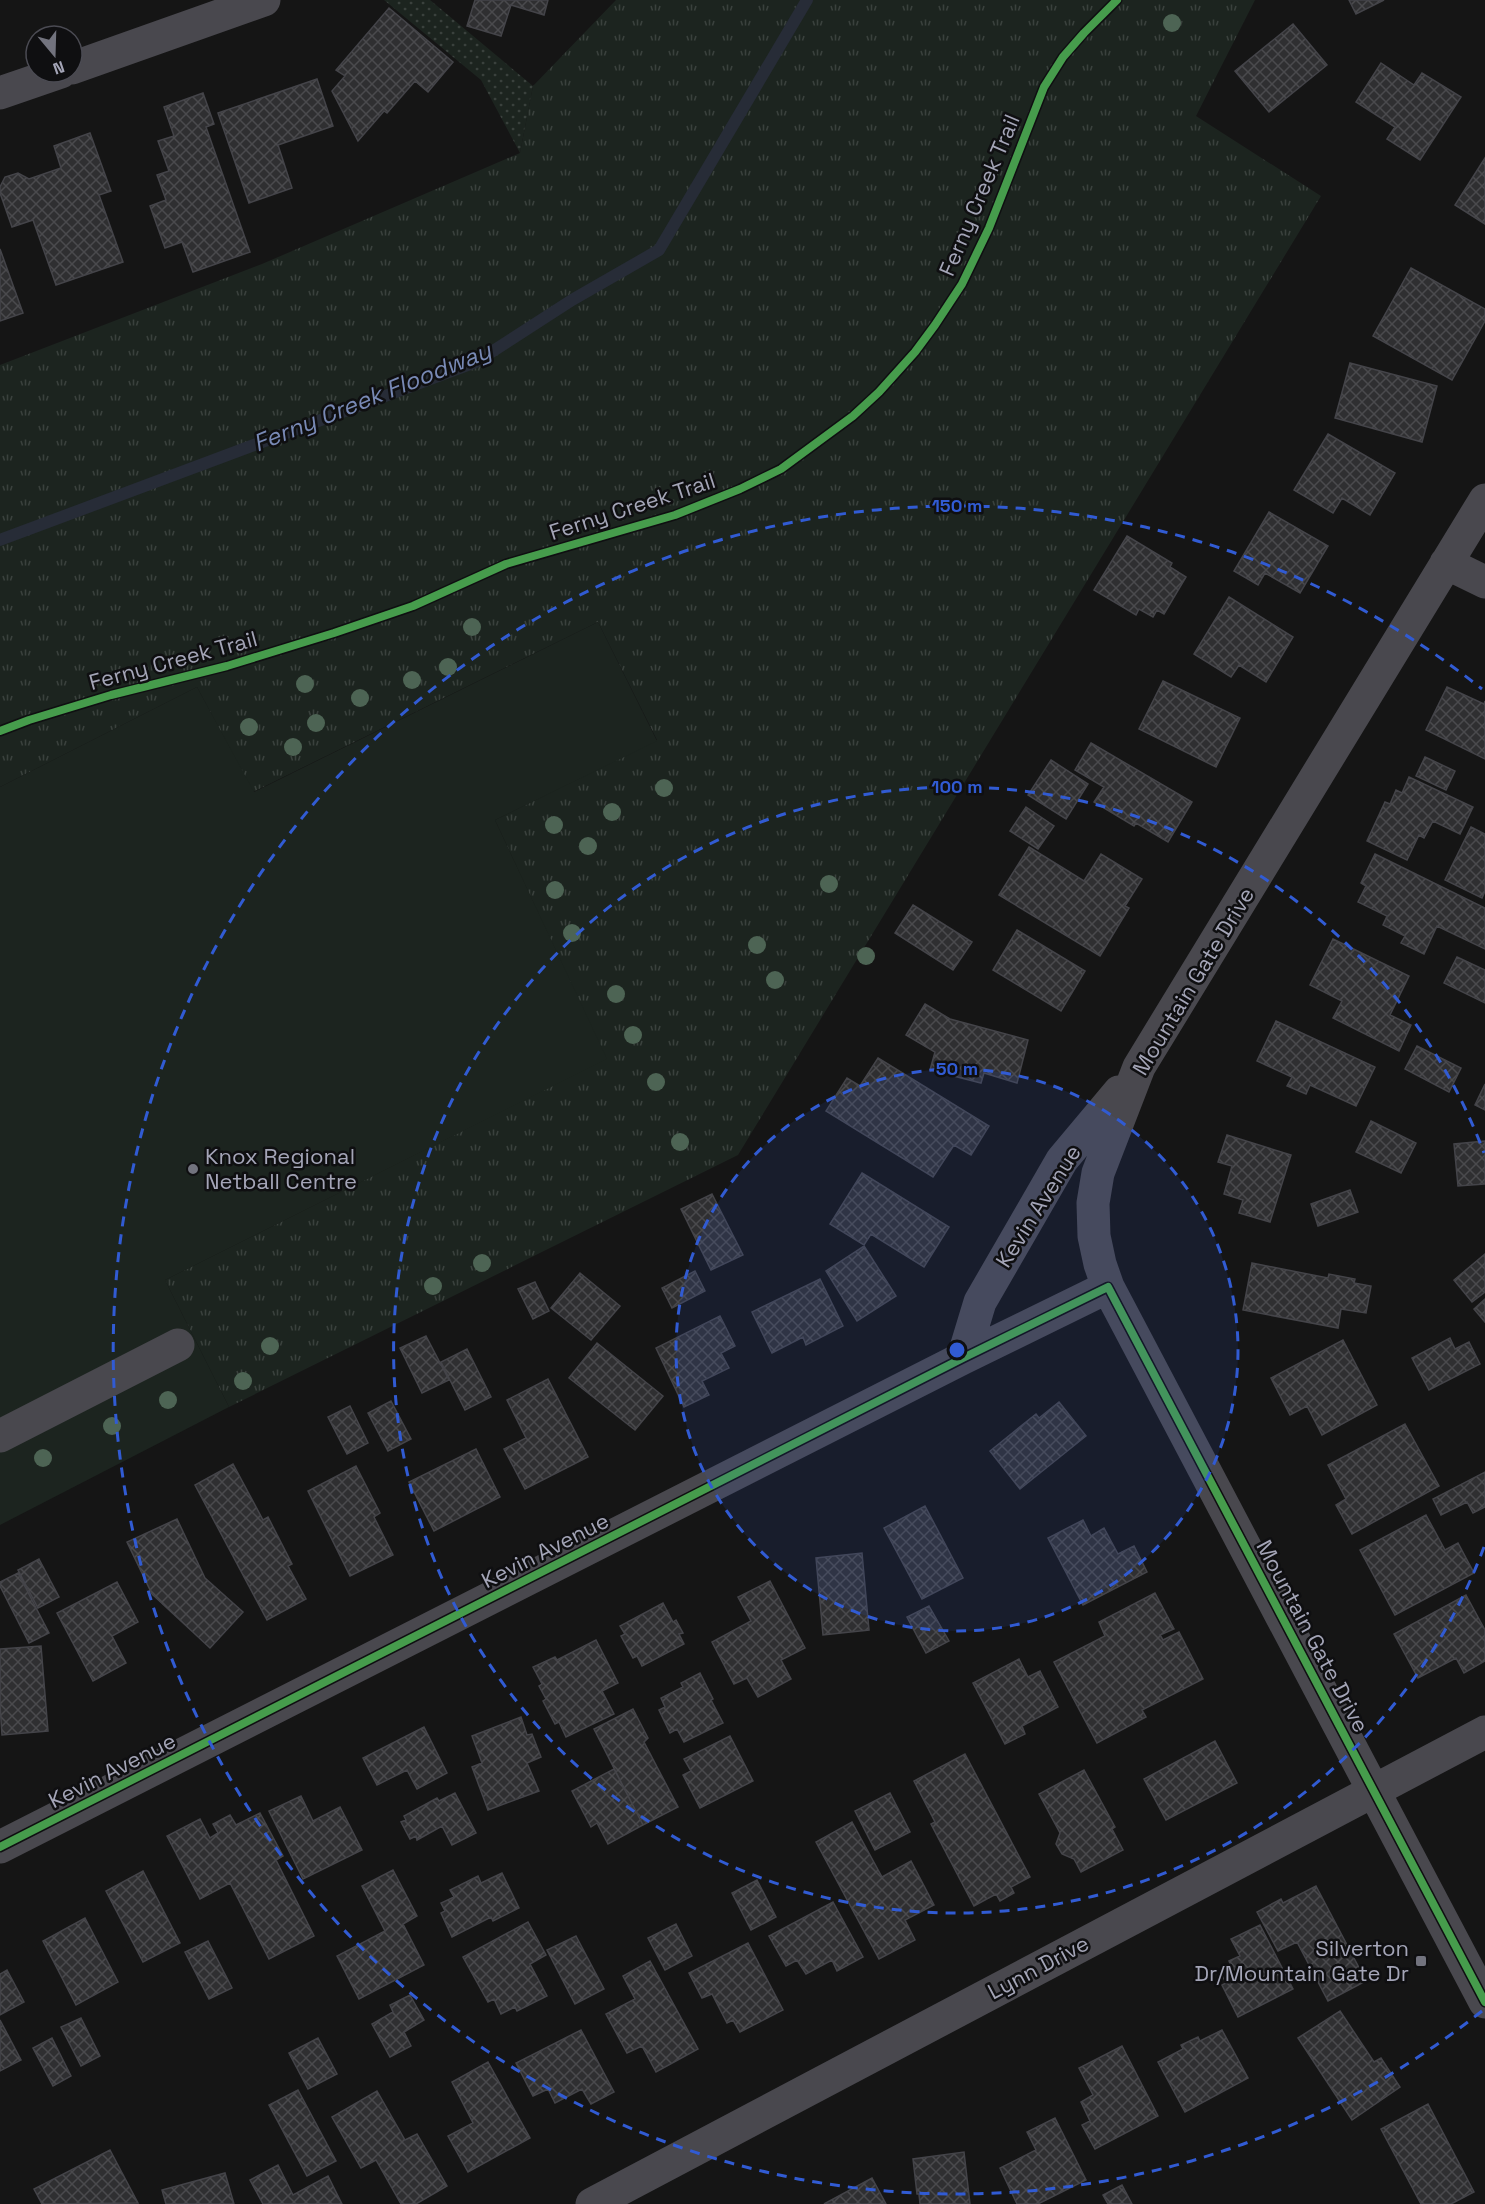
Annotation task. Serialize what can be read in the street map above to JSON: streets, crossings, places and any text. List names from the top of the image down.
{
  "streets": {
    "street": ["Mountain Gate Drive", "Kevin Avenue", "Lynn Drive"],
    "cycle path": ["Ferny Creek Trail"]
  },
  "crossings": [
    ["Mountain Gate Drive", "Kevin Avenue"],
    ["Mountain Gate Drive", "Lynn Drive"]
  ],
  "water": ["Ferny Creek Floodway"],
  "places": {
    "other": ["Knox Regional Netball Centre"],
    "transit": ["Silverton Dr/Mountain Gate Dr"]
  },
  "north": "bottom",
  "rings": ["150 m", "100 m", "50 m"]
}
